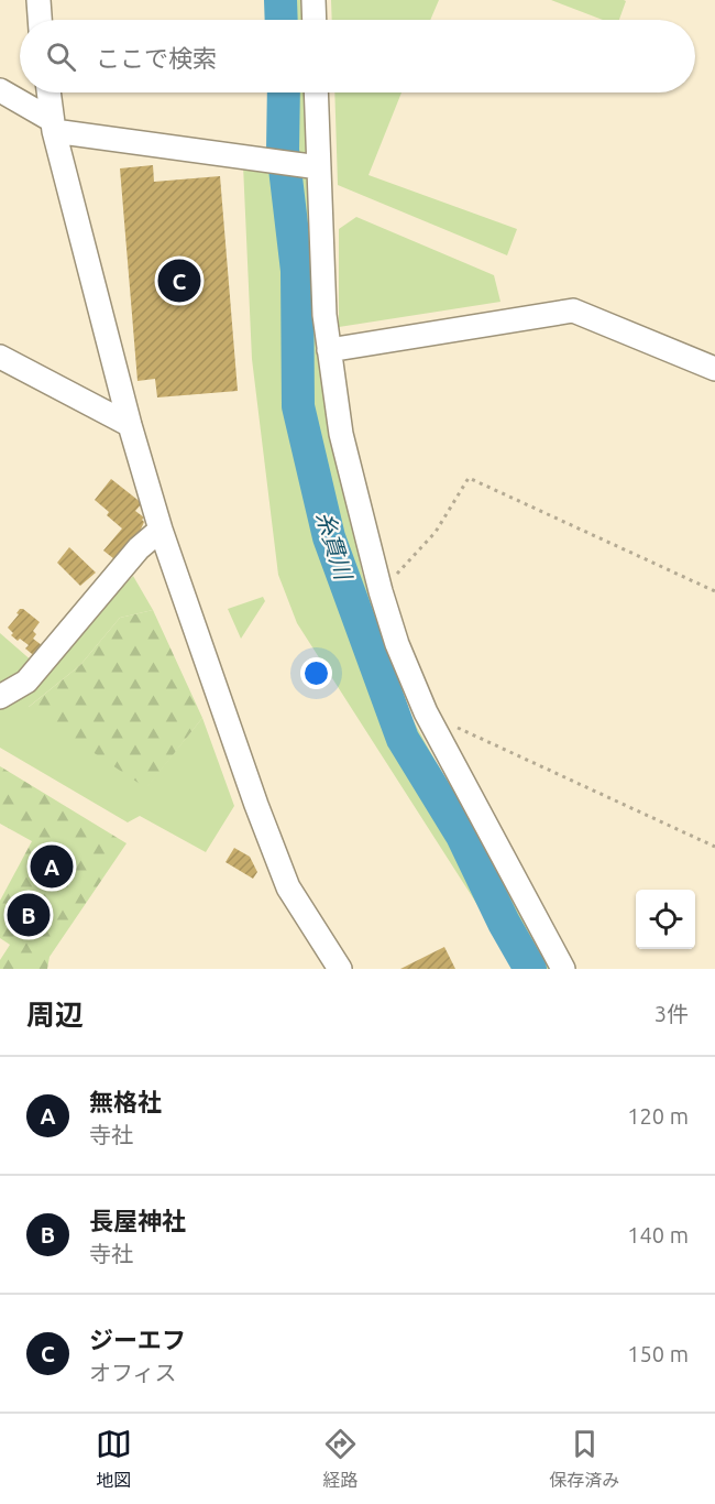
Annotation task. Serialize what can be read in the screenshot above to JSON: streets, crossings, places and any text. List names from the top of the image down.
{
  "water": ["糸貫川"],
  "page": {
    "search": "ここで検索",
    "pins": ["C", "A", "B"],
    "heading": ["周辺", "3件"],
    "list": [
      {
        "mark": "A",
        "name": "無格社",
        "note": "寺社",
        "value": "120 m"
      },
      {
        "mark": "B",
        "name": "長屋神社",
        "note": "寺社",
        "value": "140 m"
      },
      {
        "mark": "C",
        "name": "ジーエフ",
        "note": "オフィス",
        "value": "150 m"
      }
    ],
    "nav": ["地図", "経路", "保存済み"]
  }
}
